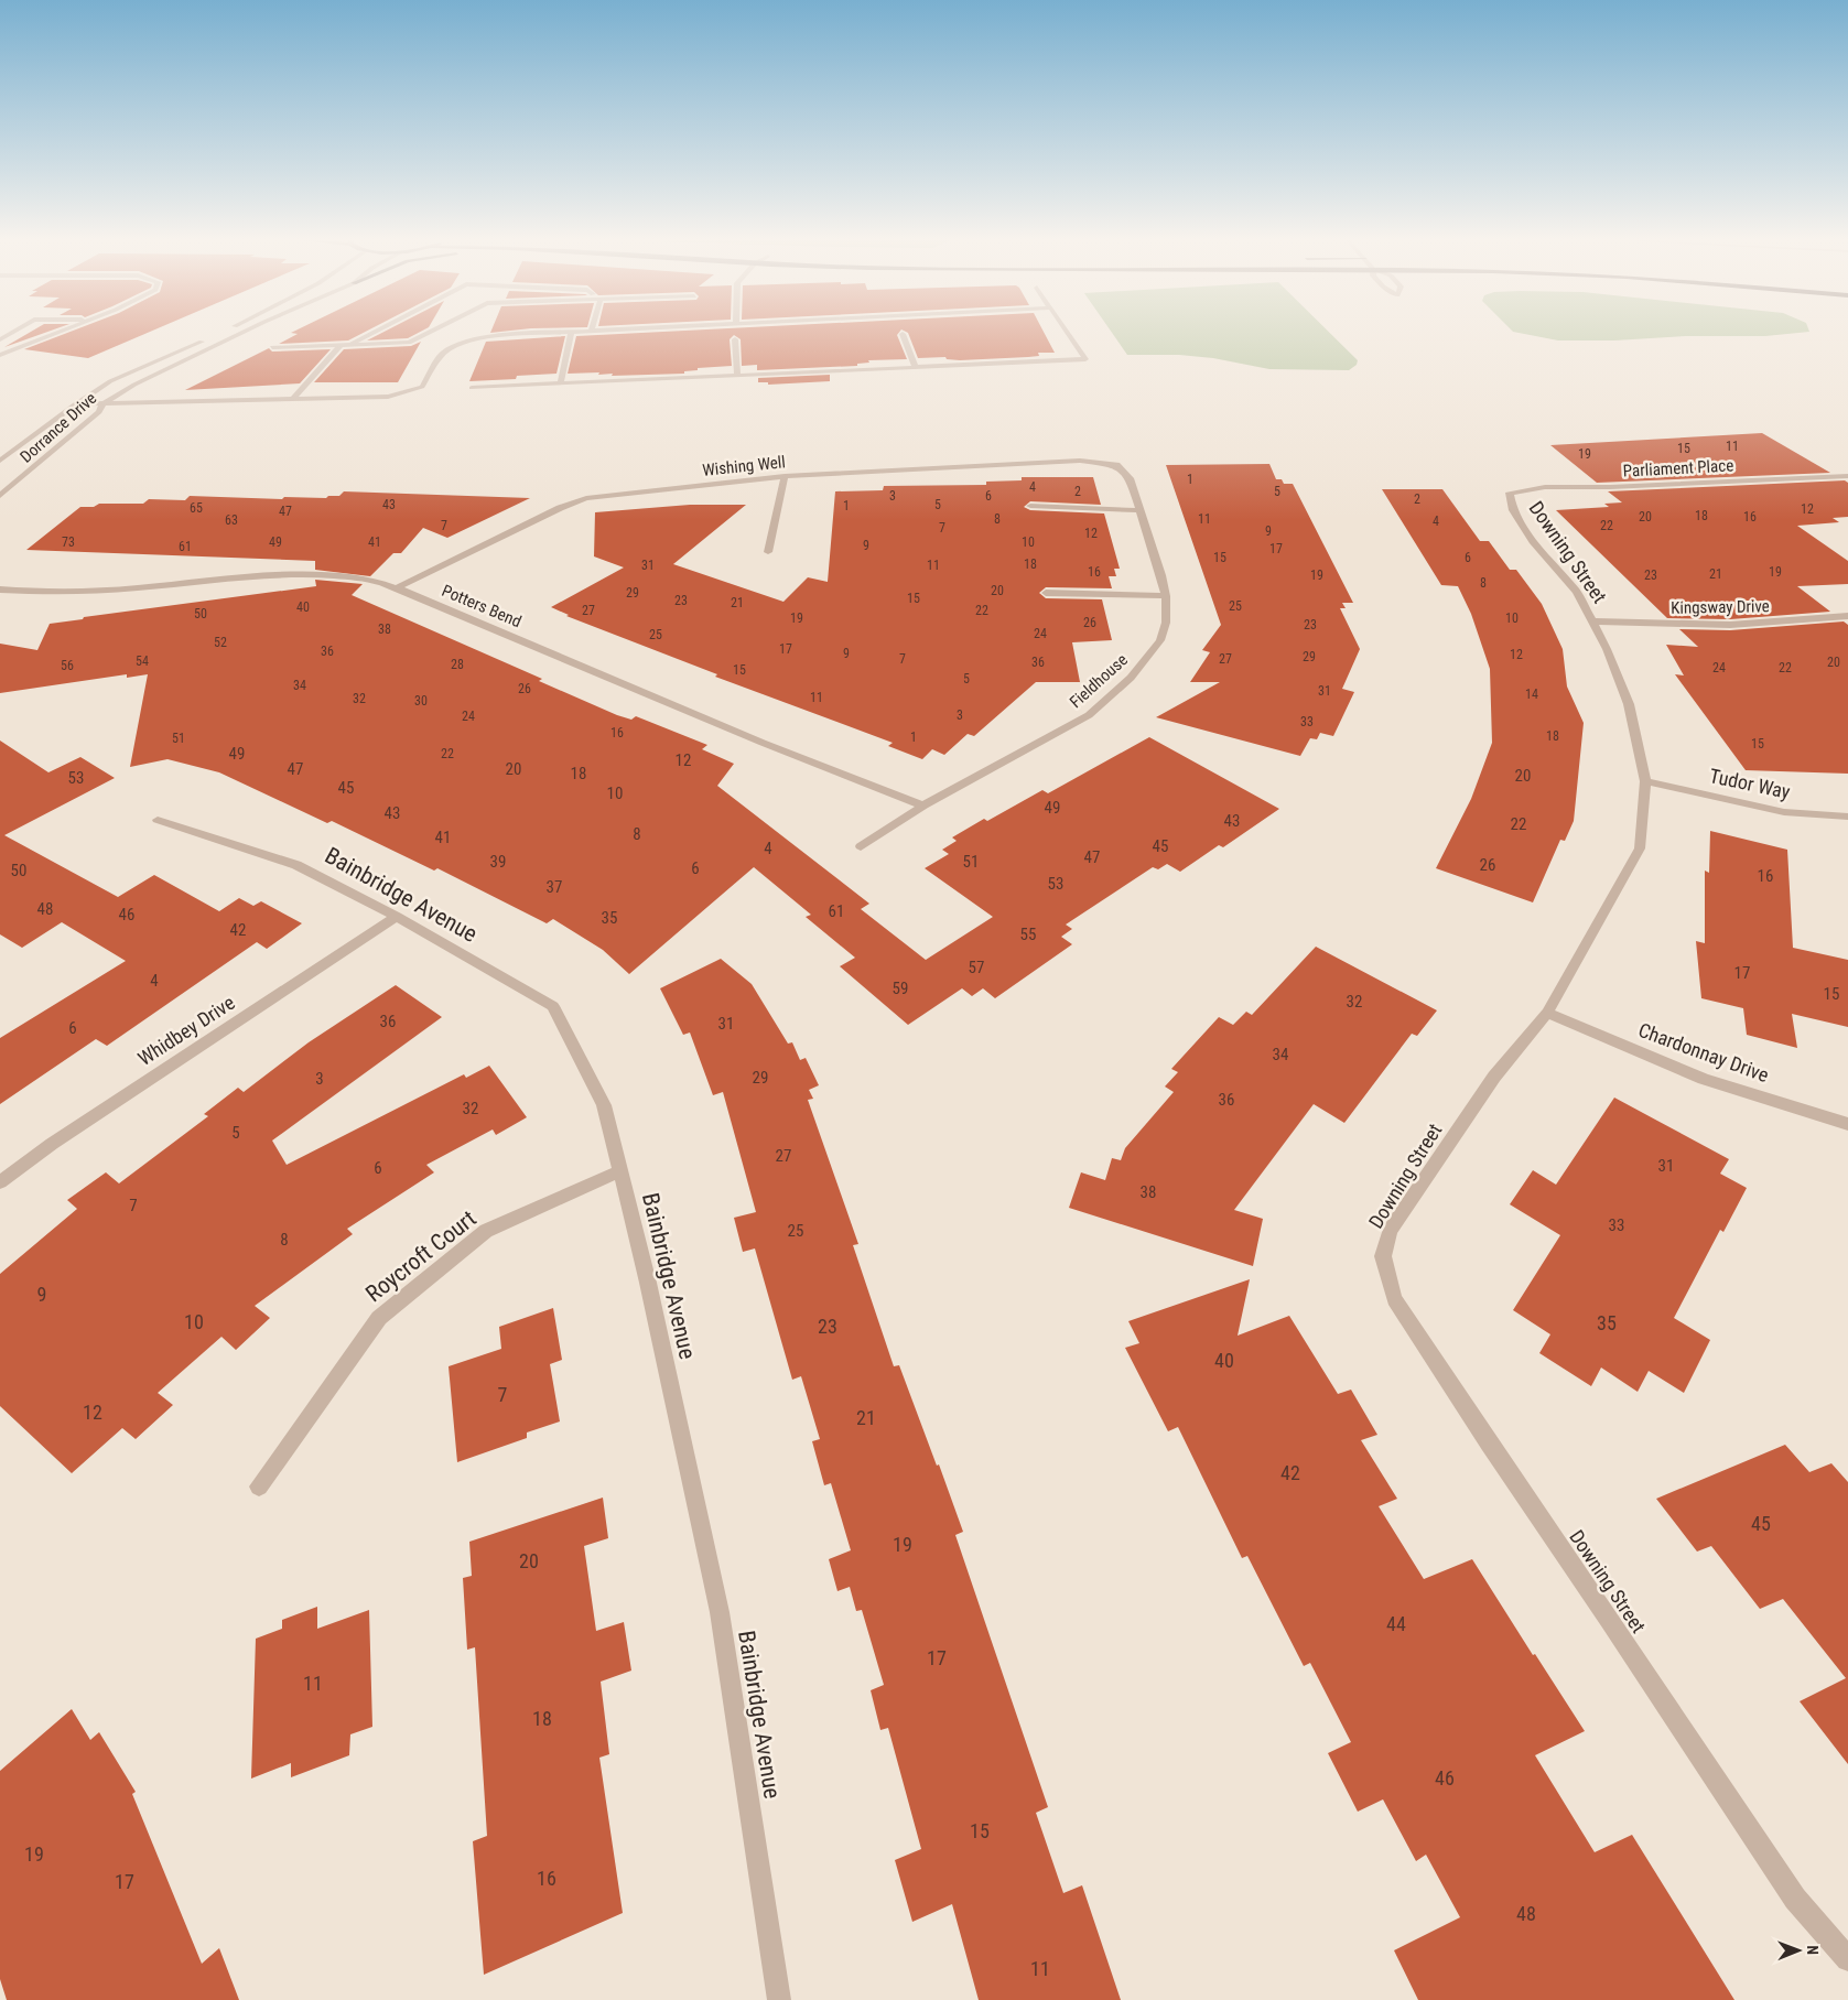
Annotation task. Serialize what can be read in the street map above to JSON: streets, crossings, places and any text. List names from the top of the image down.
{
  "streets": {
    "street": [
      "Dorrance Drive",
      "Wishing Well",
      "Parliament Place",
      "Downing Street",
      "Potters Bend",
      "Kingsway Drive",
      "Fieldhouse",
      "Tudor Way",
      "Bainbridge Avenue",
      "Whidbey Drive",
      "Chardonnay Drive",
      "Roycroft Court"
    ]
  },
  "crossings": [
    ["Wishing Well", "Potters Bend"],
    ["Wishing Well", "Fieldhouse"],
    ["Parliament Place", "Downing Street"],
    ["Downing Street", "Kingsway Drive"],
    ["Downing Street", "Tudor Way"],
    ["Downing Street", "Chardonnay Drive"],
    ["Potters Bend", "Fieldhouse"],
    ["Bainbridge Avenue", "Whidbey Drive"],
    ["Bainbridge Avenue", "Roycroft Court"]
  ],
  "house_numbers": [
    "11",
    "15",
    "19",
    "1",
    "4",
    "2",
    "5",
    "3",
    "6",
    "2",
    "43",
    "5",
    "1",
    "65",
    "12",
    "47",
    "18",
    "20",
    "16",
    "8",
    "11",
    "63",
    "4",
    "7",
    "22",
    "7",
    "9",
    "12",
    "73",
    "49",
    "41",
    "10",
    "9",
    "61",
    "17",
    "15",
    "6",
    "18",
    "31",
    "11",
    "16",
    "19",
    "21",
    "19",
    "23",
    "8",
    "20",
    "29",
    "15",
    "23",
    "21",
    "25",
    "40",
    "27",
    "22",
    "50",
    "19",
    "10",
    "26",
    "23",
    "38",
    "24",
    "25",
    "52",
    "17",
    "36",
    "9",
    "12",
    "29",
    "7",
    "27",
    "54",
    "36",
    "20",
    "28",
    "56",
    "24",
    "22",
    "15",
    "5",
    "34",
    "26",
    "31",
    "14",
    "11",
    "32",
    "30",
    "3",
    "24",
    "33",
    "16",
    "18",
    "1",
    "51",
    "15",
    "49",
    "22",
    "12",
    "47",
    "20",
    "18",
    "20",
    "53",
    "45",
    "10",
    "49",
    "43",
    "43",
    "22",
    "8",
    "41",
    "45",
    "4",
    "47",
    "39",
    "51",
    "26",
    "6",
    "50",
    "16",
    "53",
    "37",
    "48",
    "61",
    "46",
    "35",
    "42",
    "55",
    "57",
    "17",
    "4",
    "59",
    "15",
    "32",
    "36",
    "31",
    "6",
    "34",
    "29",
    "3",
    "36",
    "32",
    "5",
    "27",
    "31",
    "6",
    "38",
    "7",
    "33",
    "25",
    "8",
    "9",
    "10",
    "35",
    "23",
    "40",
    "7",
    "12",
    "21",
    "42",
    "45",
    "19",
    "20",
    "44",
    "17",
    "11",
    "18",
    "46",
    "15",
    "19",
    "16",
    "17",
    "48",
    "11"
  ],
  "north": "right"
}
